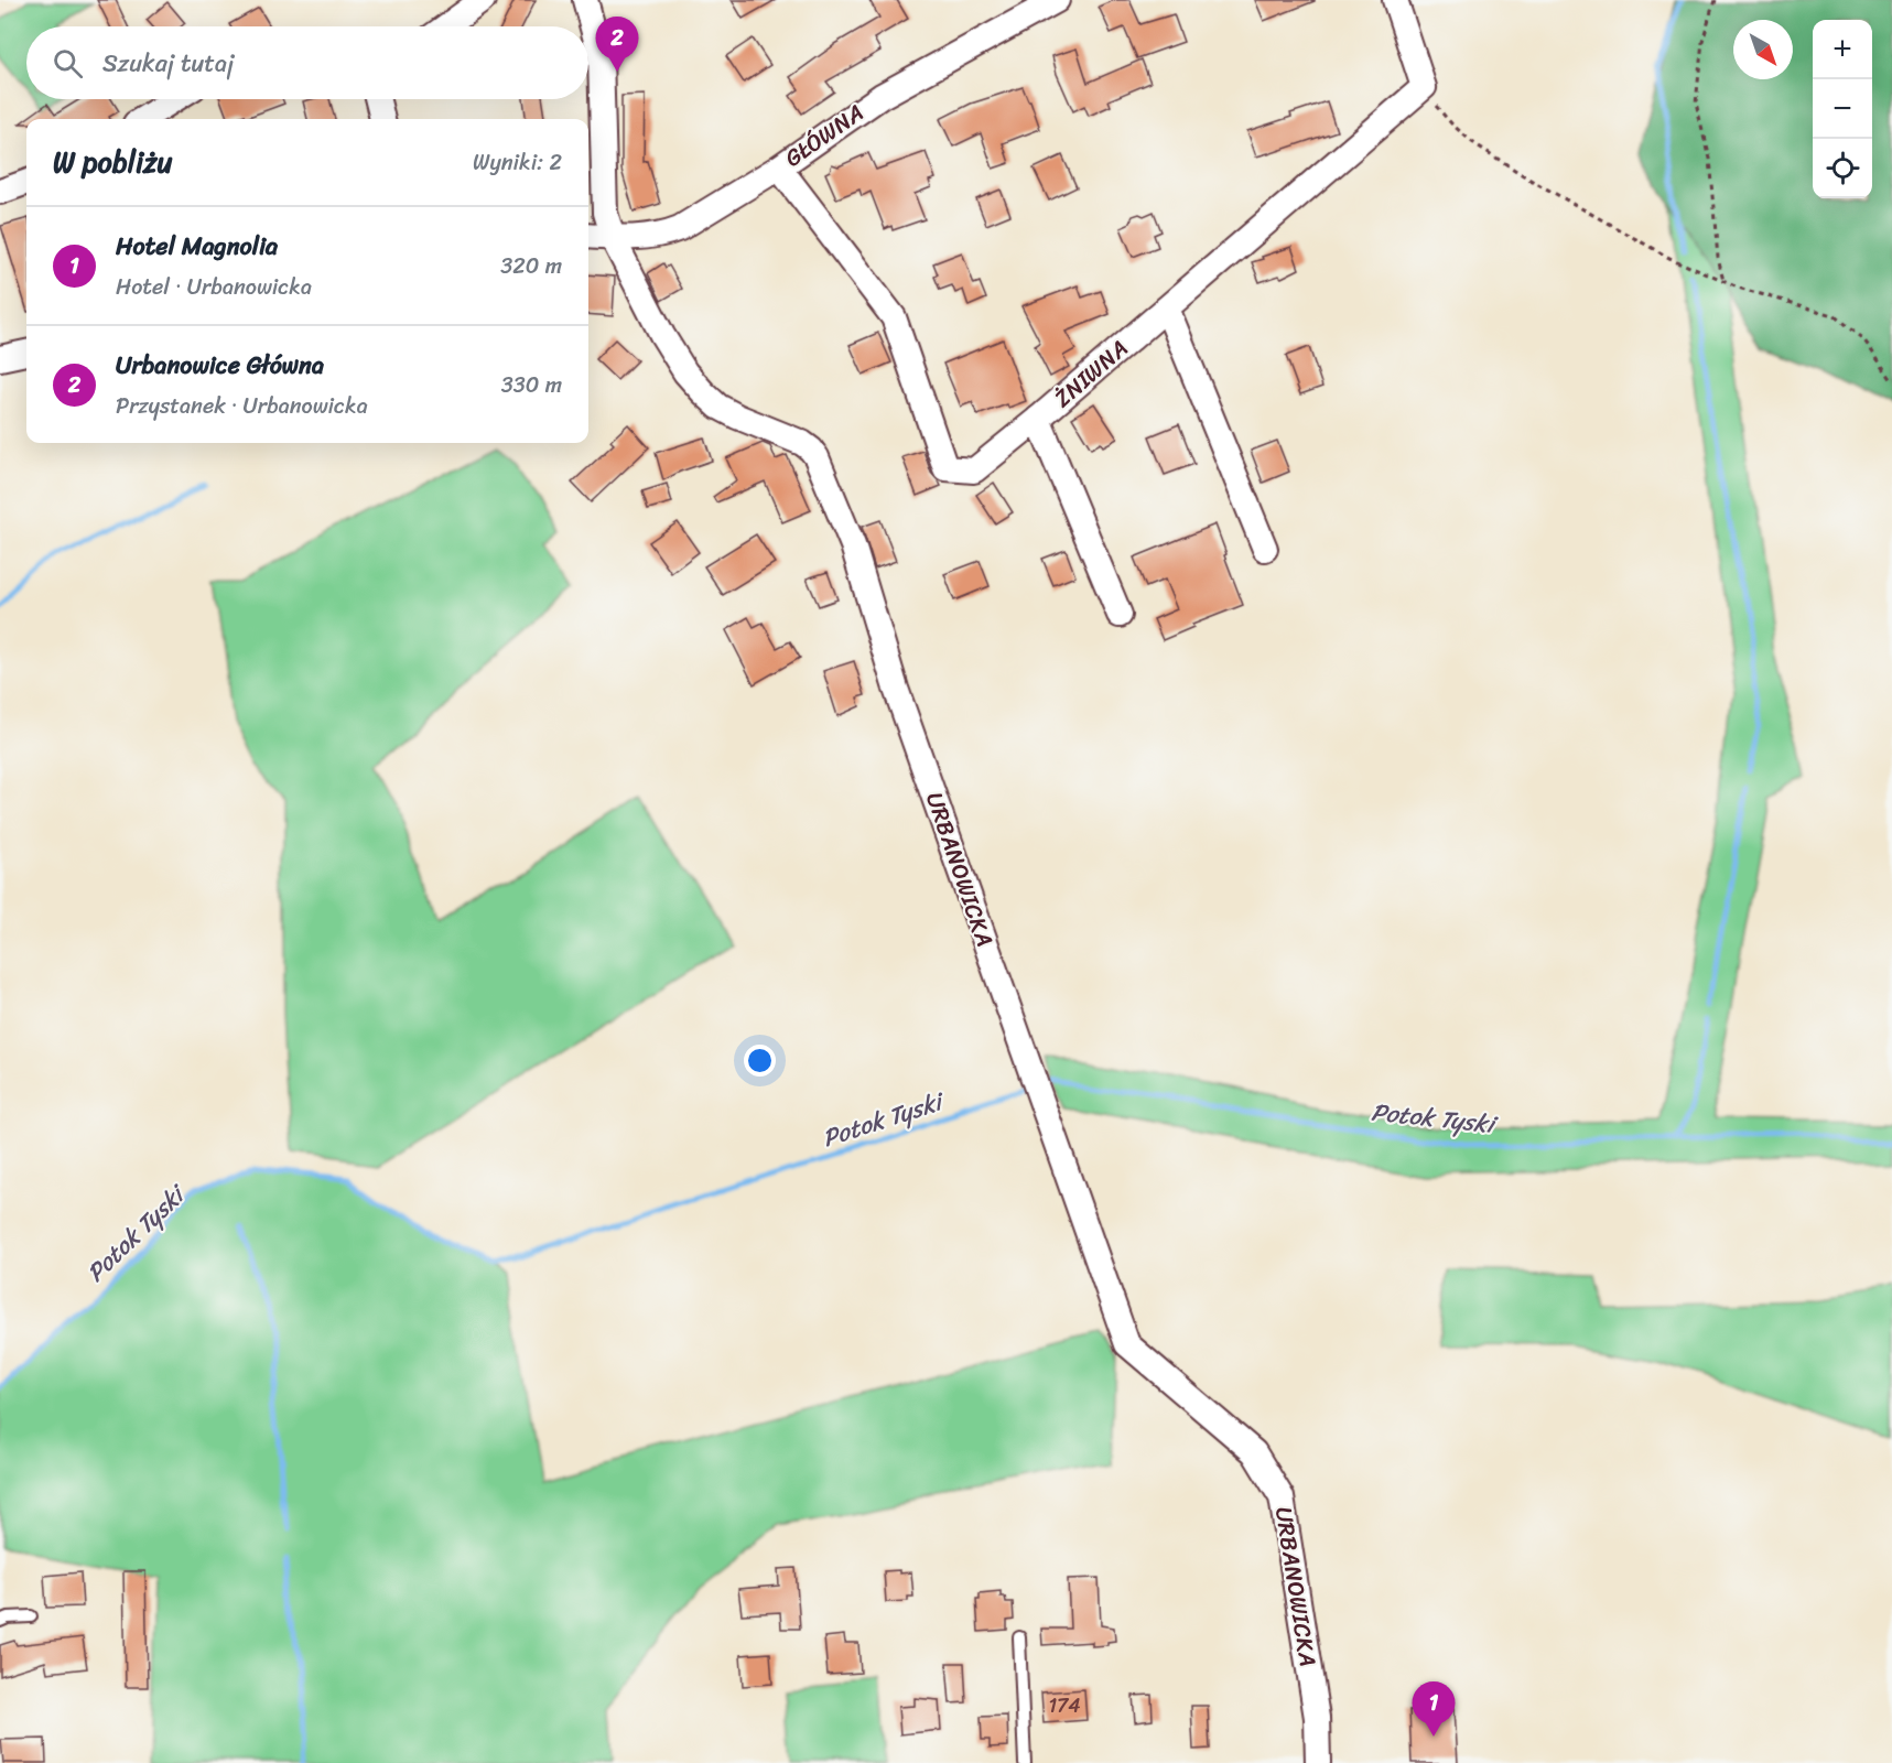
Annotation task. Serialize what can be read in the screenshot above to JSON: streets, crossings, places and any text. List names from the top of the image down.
{
  "streets": {
    "street": ["GŁÓWNA", "ŻNIWNA", "URBANOWICKA"]
  },
  "crossings": [
    ["GŁÓWNA", "ŻNIWNA"],
    ["GŁÓWNA", "URBANOWICKA"]
  ],
  "water": ["Potok Tyski"],
  "house_numbers": ["174"],
  "north": "bottom right",
  "page": {
    "pins": ["2", "1"],
    "map_buttons": ["+", "−"],
    "search": "Szukaj tutaj",
    "heading": ["W pobliżu", "Wyniki: 2"],
    "list": [
      {
        "mark": "1",
        "name": "Hotel Magnolia",
        "note": "Hotel · Urbanowicka",
        "value": "320 m"
      },
      {
        "mark": "2",
        "name": "Urbanowice Główna",
        "note": "Przystanek · Urbanowicka",
        "value": "330 m"
      }
    ]
  }
}
